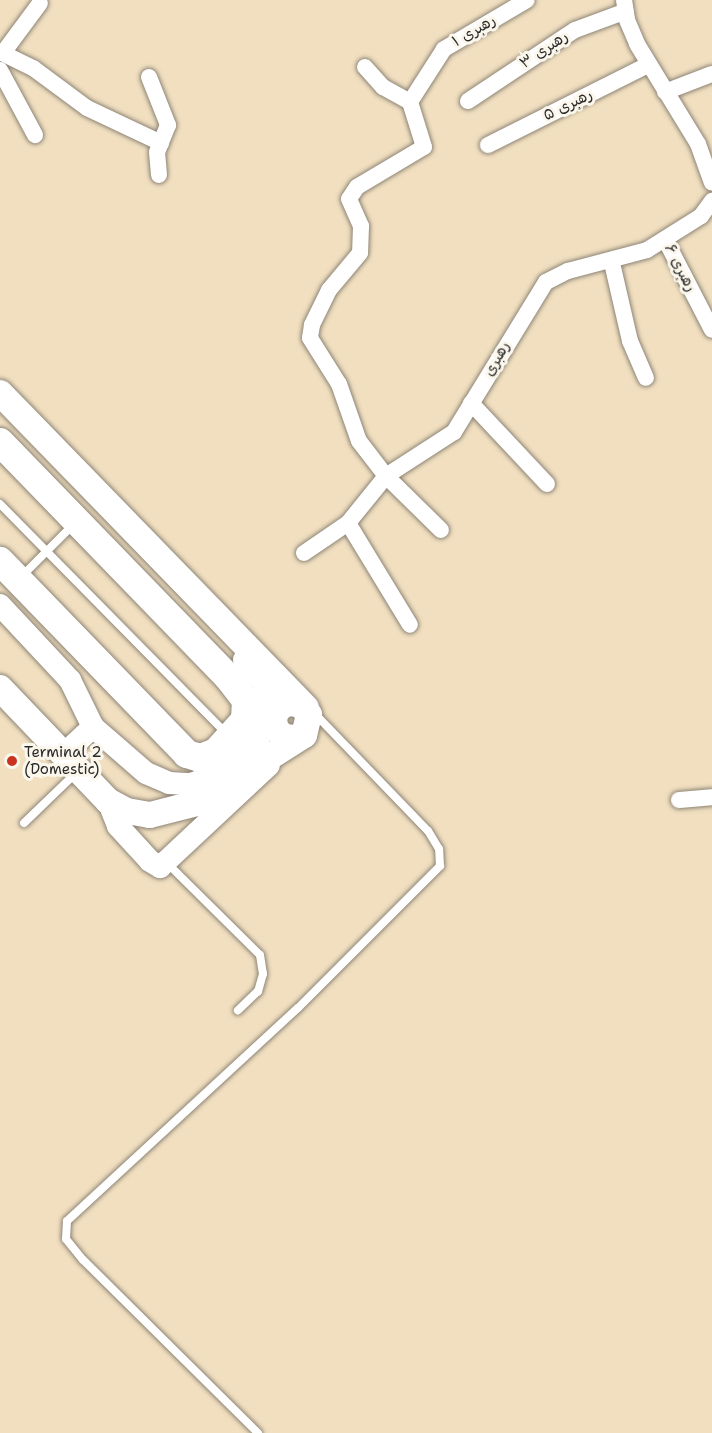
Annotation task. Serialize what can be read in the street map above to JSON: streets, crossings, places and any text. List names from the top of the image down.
{
  "streets": {
    "street": [
      "رهبری ۱",
      "رهبری ۳",
      "رهبری ۵",
      "رهبری ۶",
      "رهبری"
    ]
  },
  "crossings": [
    ["رهبری ۶", "رهبری"]
  ],
  "places": ["Terminal 2 (Domestic)"]
}
